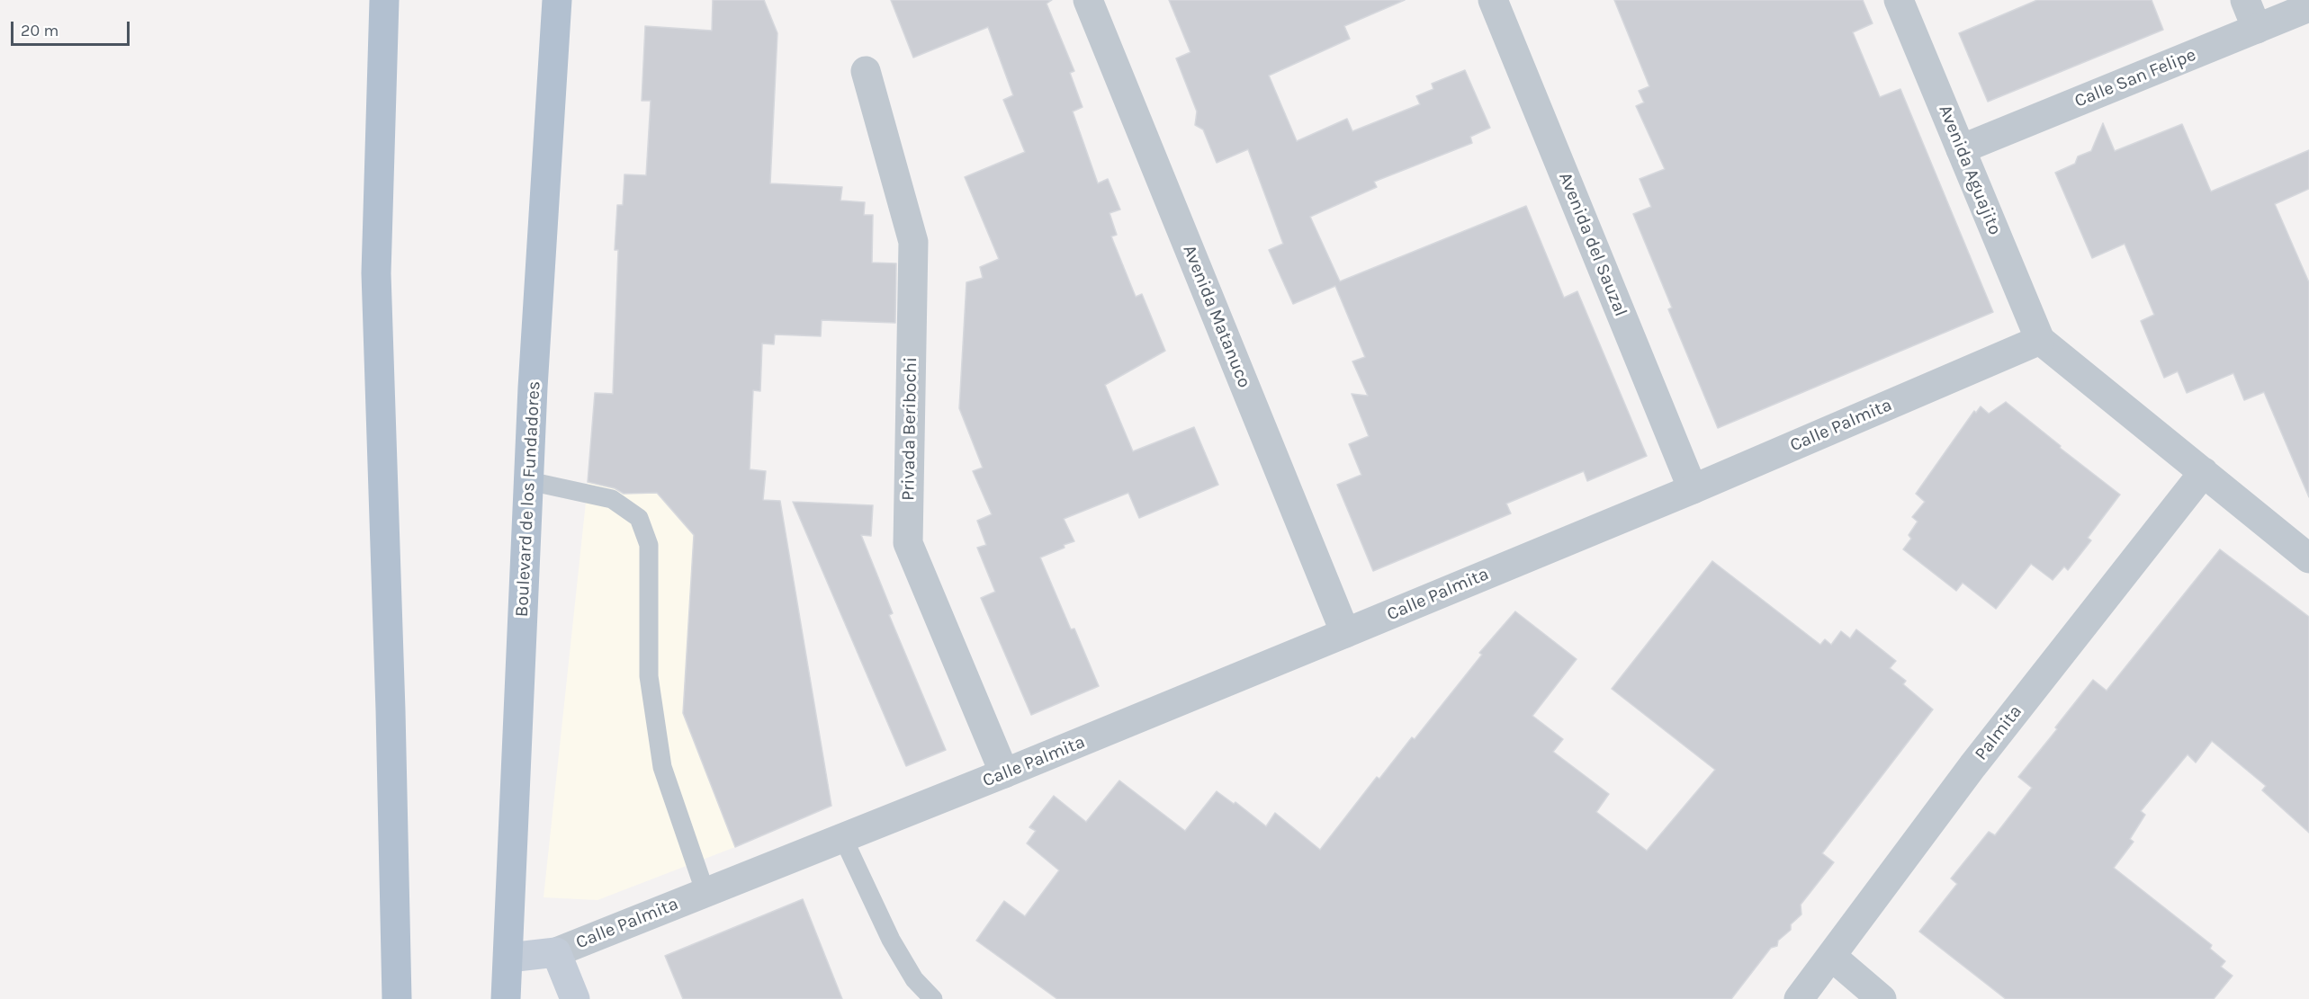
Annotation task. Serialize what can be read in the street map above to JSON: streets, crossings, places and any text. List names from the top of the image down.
{
  "streets": {
    "main road": ["Calle Palmita", "Boulevard de los Fundadores"],
    "street": [
      "Calle San Felipe",
      "Avenida Aguajito",
      "Avenida del Sauzal",
      "Avenida Matanuco",
      "Privada Beribochi",
      "Palmita"
    ]
  },
  "crossings": [
    ["Calle San Felipe", "Avenida Aguajito"],
    ["Avenida Aguajito", "Calle Palmita"],
    ["Avenida del Sauzal", "Calle Palmita"],
    ["Avenida Matanuco", "Calle Palmita"],
    ["Calle Palmita", "Privada Beribochi"],
    ["Calle Palmita", "Boulevard de los Fundadores"]
  ],
  "scale_bar": "20 m"
}
